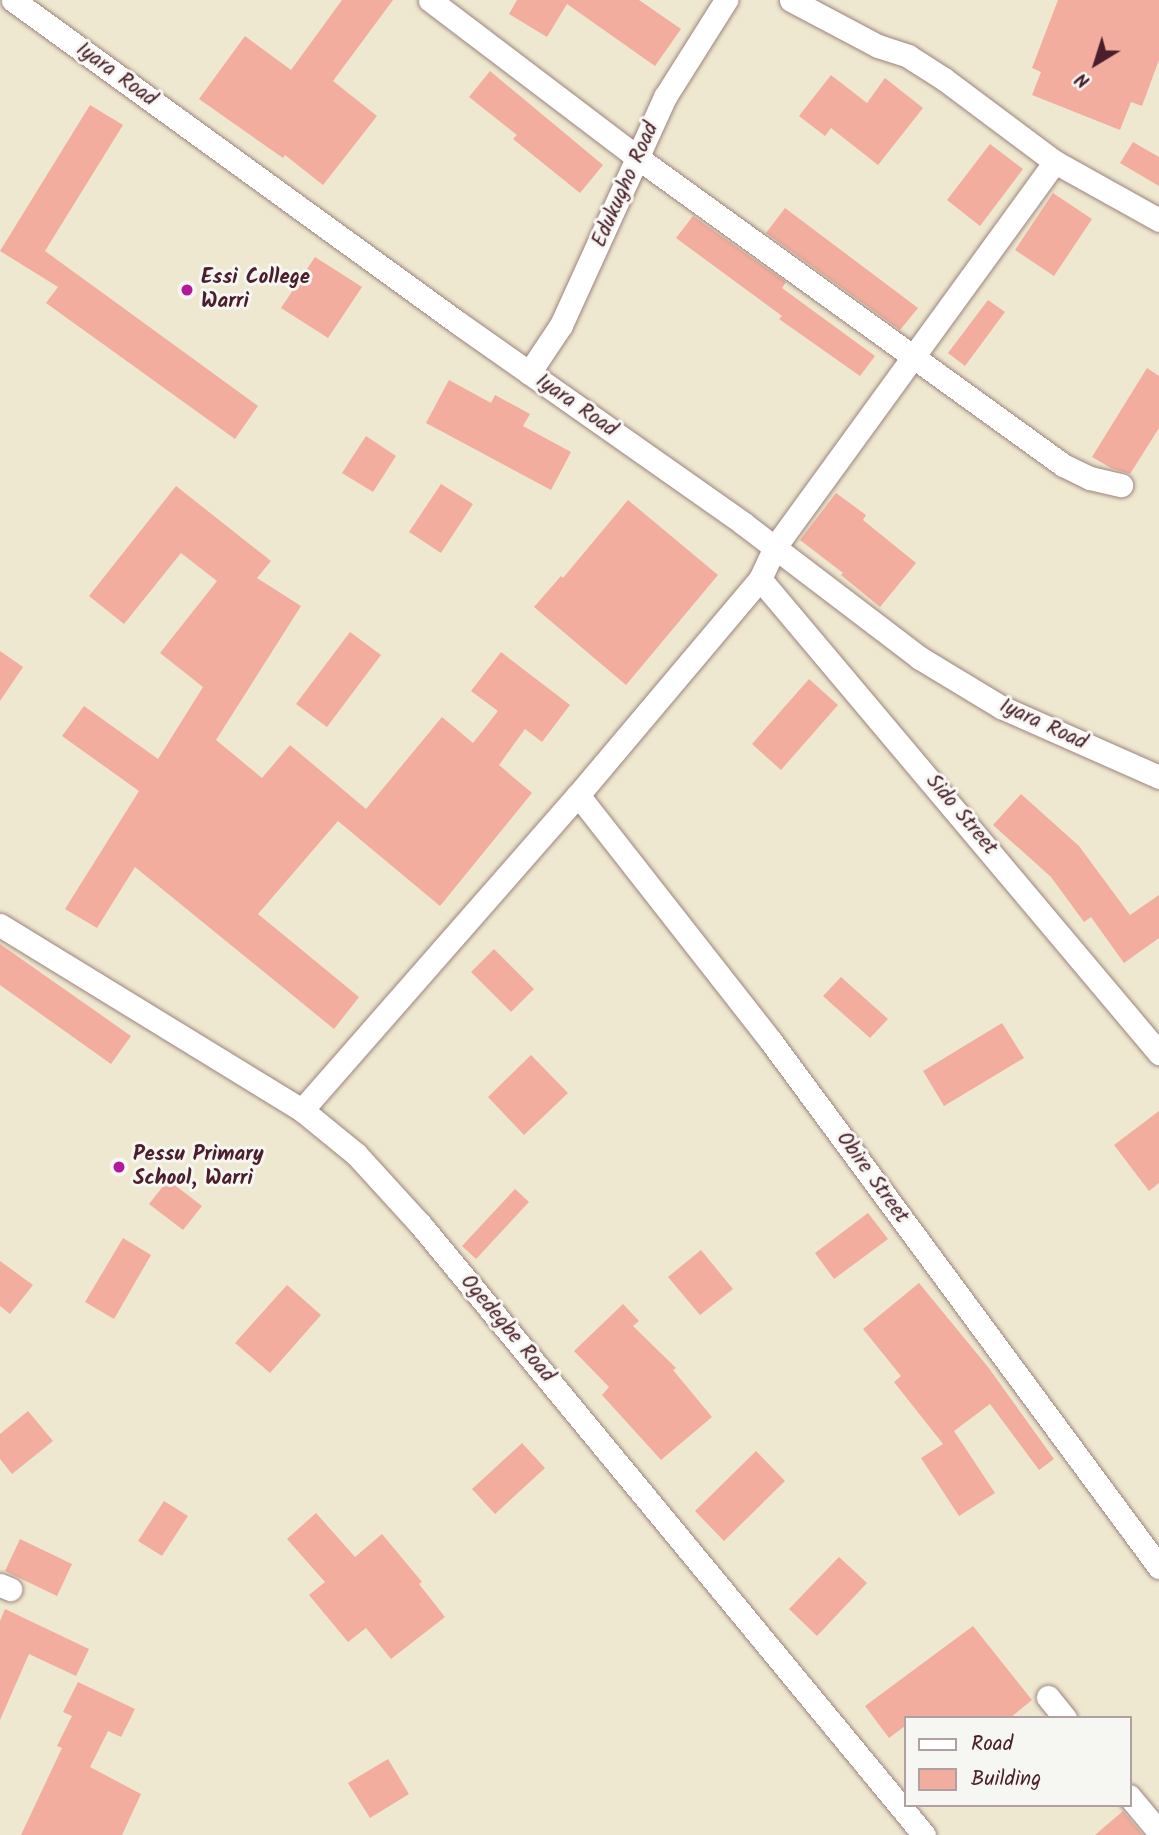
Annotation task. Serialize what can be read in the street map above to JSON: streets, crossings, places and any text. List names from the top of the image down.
{
  "streets": {
    "street": [
      "Iyara Road",
      "Edukugho Road",
      "Sido Street",
      "Obire Street",
      "Ogedegbe Road"
    ]
  },
  "crossings": [
    ["Iyara Road", "Edukugho Road"]
  ],
  "places": ["Essi College Warri", "Pessu Primary School, Warri"],
  "legend": ["Road", "Building"],
  "north": "bottom left"
}
